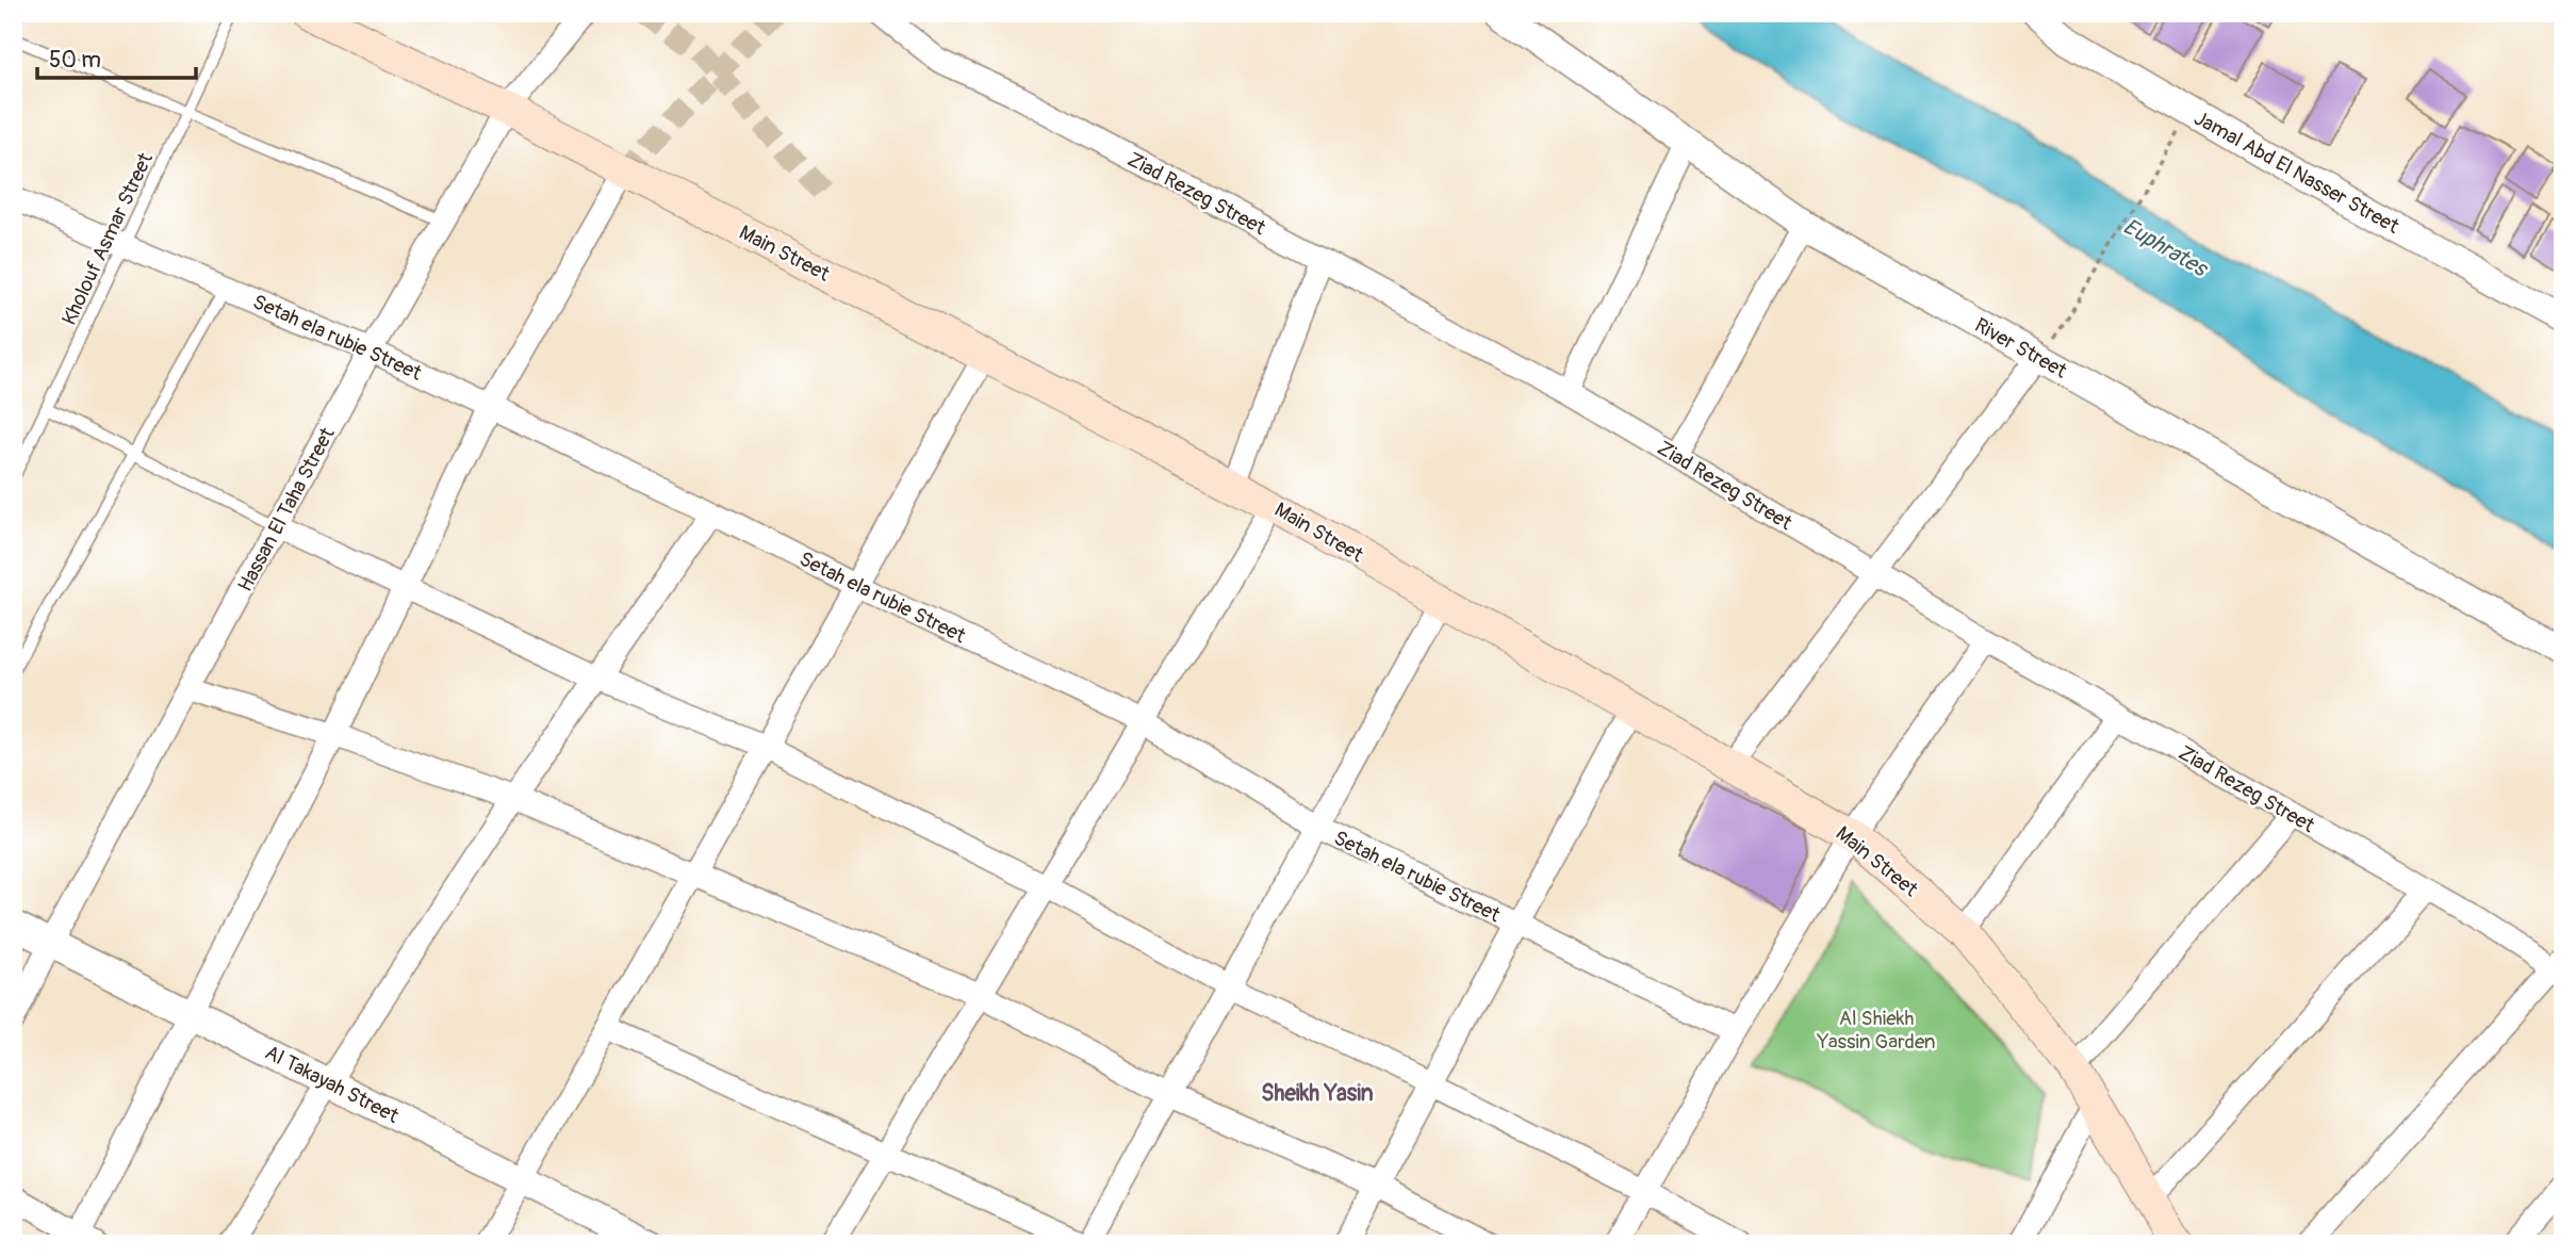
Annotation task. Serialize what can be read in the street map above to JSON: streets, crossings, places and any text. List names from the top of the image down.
{
  "streets": {
    "main road": ["Main Street"],
    "street": [
      "Jamal Abd El Nasser Street",
      "Ziad Rezeg Street",
      "Setah ela rubie Street",
      "River Street",
      "Hassan El Taha Street",
      "Al Takayah Street"
    ],
    "lane": ["Kholouf Asmar Street"]
  },
  "crossings": [
    ["Kholouf Asmar Street", "Setah ela rubie Street"],
    ["Main Street", "Hassan El Taha Street"],
    ["Setah ela rubie Street", "Hassan El Taha Street"],
    ["Hassan El Taha Street", "Al Takayah Street"]
  ],
  "districts": ["Sheikh Yasin"],
  "water": ["Euphrates"],
  "parks": ["Al Shiekh Yassin Garden"],
  "scale_bar": "50 m"
}
